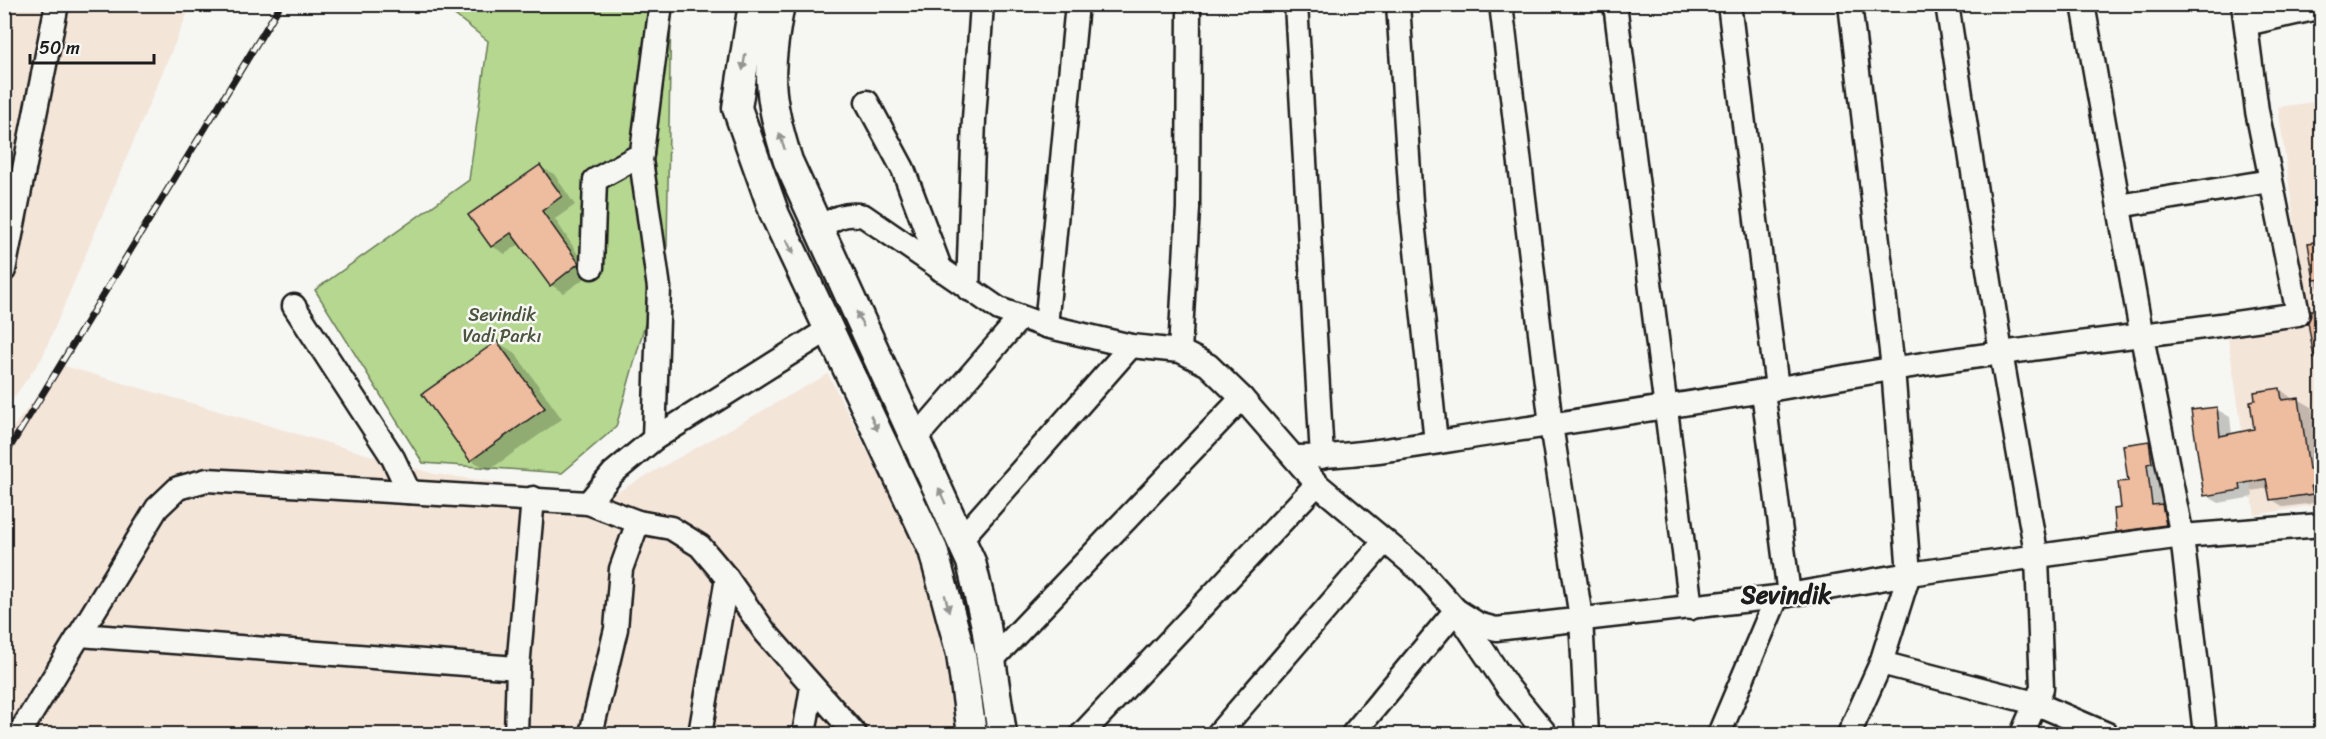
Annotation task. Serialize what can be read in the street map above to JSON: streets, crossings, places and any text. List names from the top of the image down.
{
  "districts": ["Sevindik"],
  "parks": ["Sevindik Vadi Parkı"],
  "scale_bar": "50 m"
}
